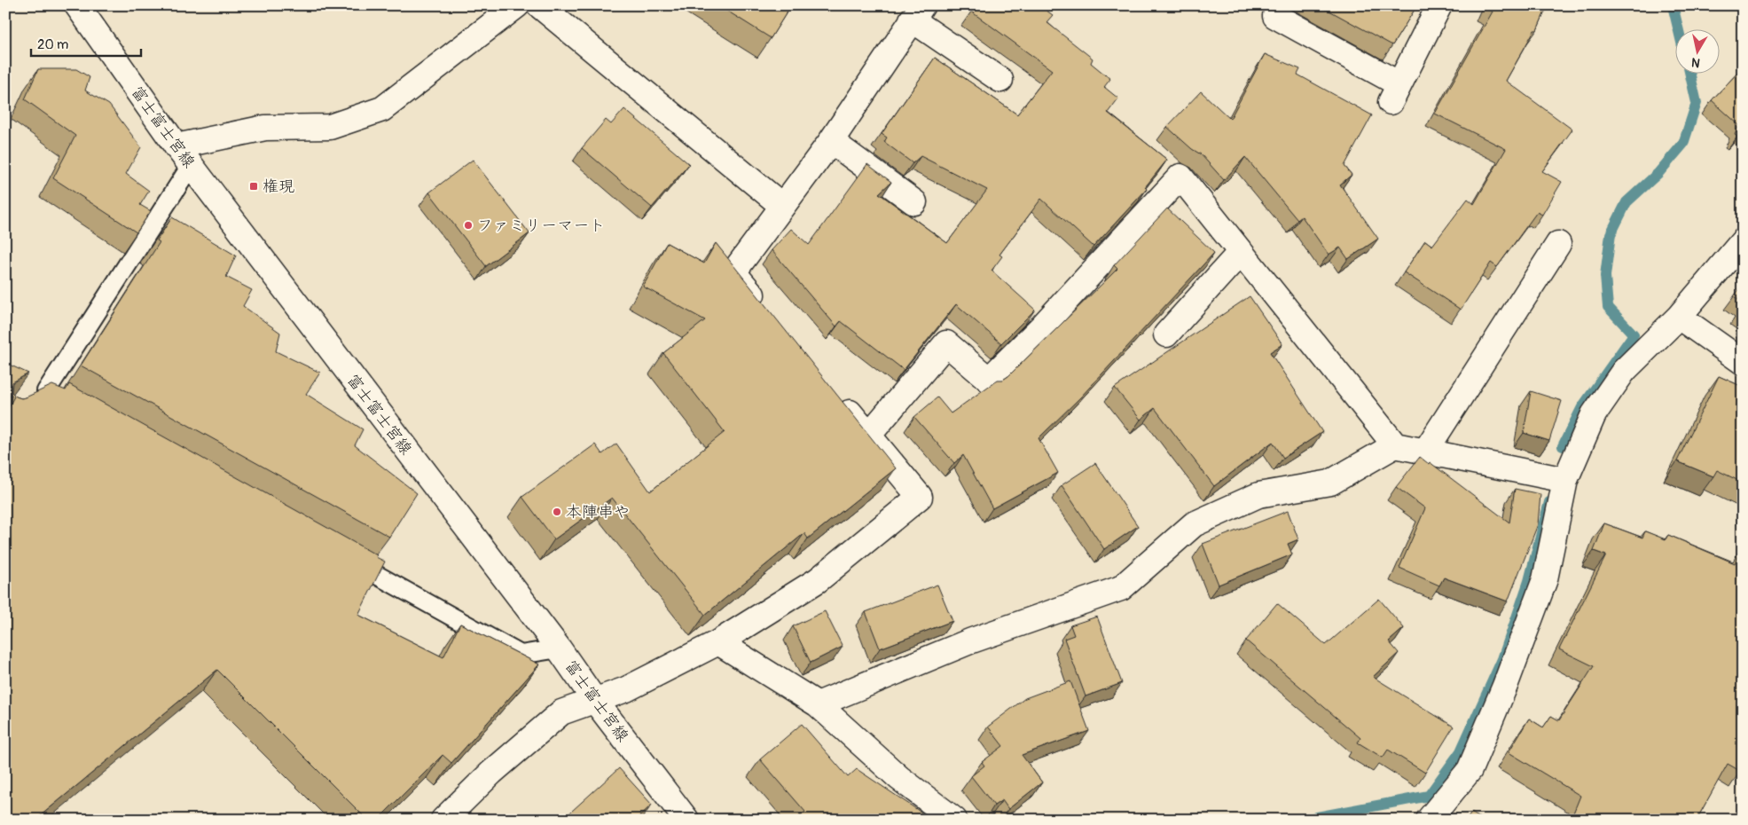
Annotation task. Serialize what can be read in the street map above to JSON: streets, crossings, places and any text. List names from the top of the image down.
{
  "streets": {
    "street": ["富士富士宮線"]
  },
  "places": {
    "transit": ["権現"],
    "other": ["ファミリーマート", "本陣串や"]
  },
  "scale_bar": "20 m",
  "north": "bottom"
}
